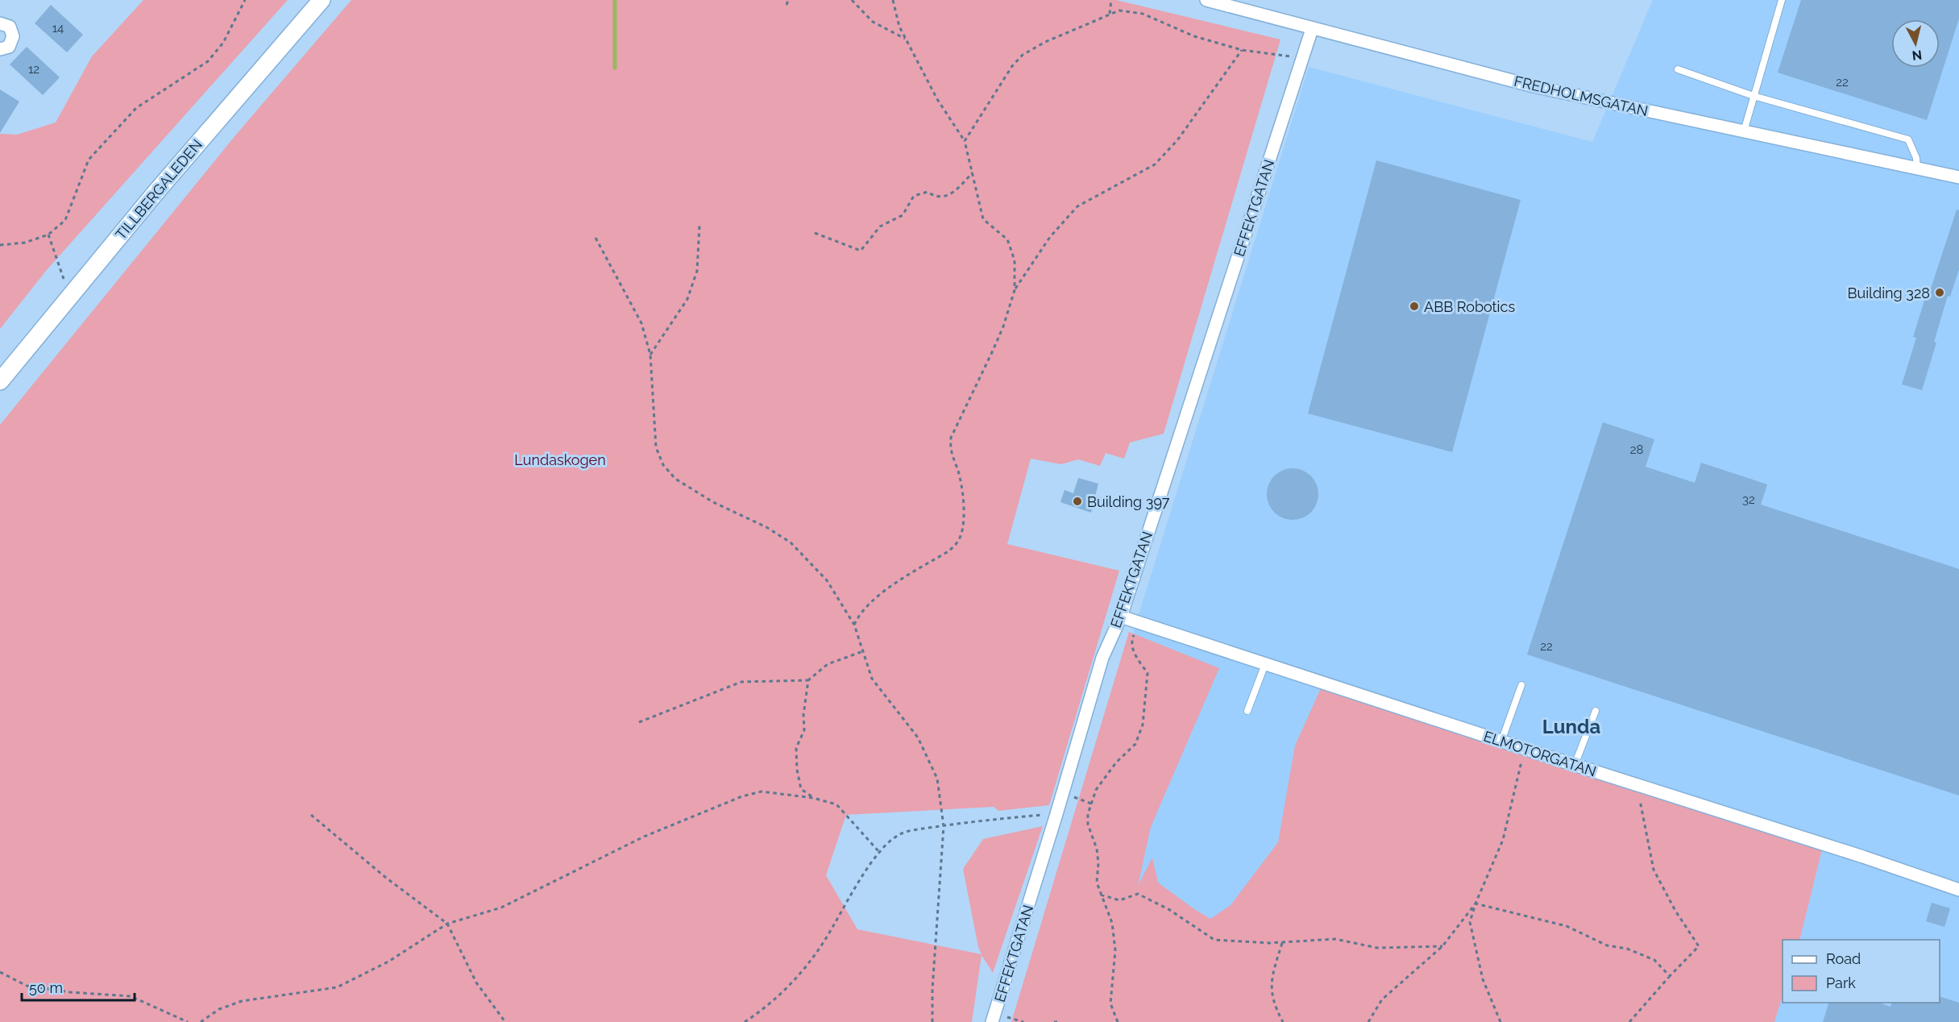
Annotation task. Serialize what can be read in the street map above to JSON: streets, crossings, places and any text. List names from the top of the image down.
{
  "streets": {
    "main road": ["TILLBERGALEDEN"],
    "street": ["FREDHOLMSGATAN", "EFFEKTGATAN", "ELMOTORGATAN"]
  },
  "crossings": [
    ["FREDHOLMSGATAN", "EFFEKTGATAN"],
    ["EFFEKTGATAN", "ELMOTORGATAN"]
  ],
  "districts": ["Lunda"],
  "parks": ["Lundaskogen"],
  "places": ["Building 328", "ABB Robotics", "Building 397"],
  "house_numbers": [
    "14",
    "12",
    "22",
    "28",
    "32",
    "22"
  ],
  "legend": ["Road", "Park"],
  "scale_bar": "50 m",
  "north": "bottom"
}
